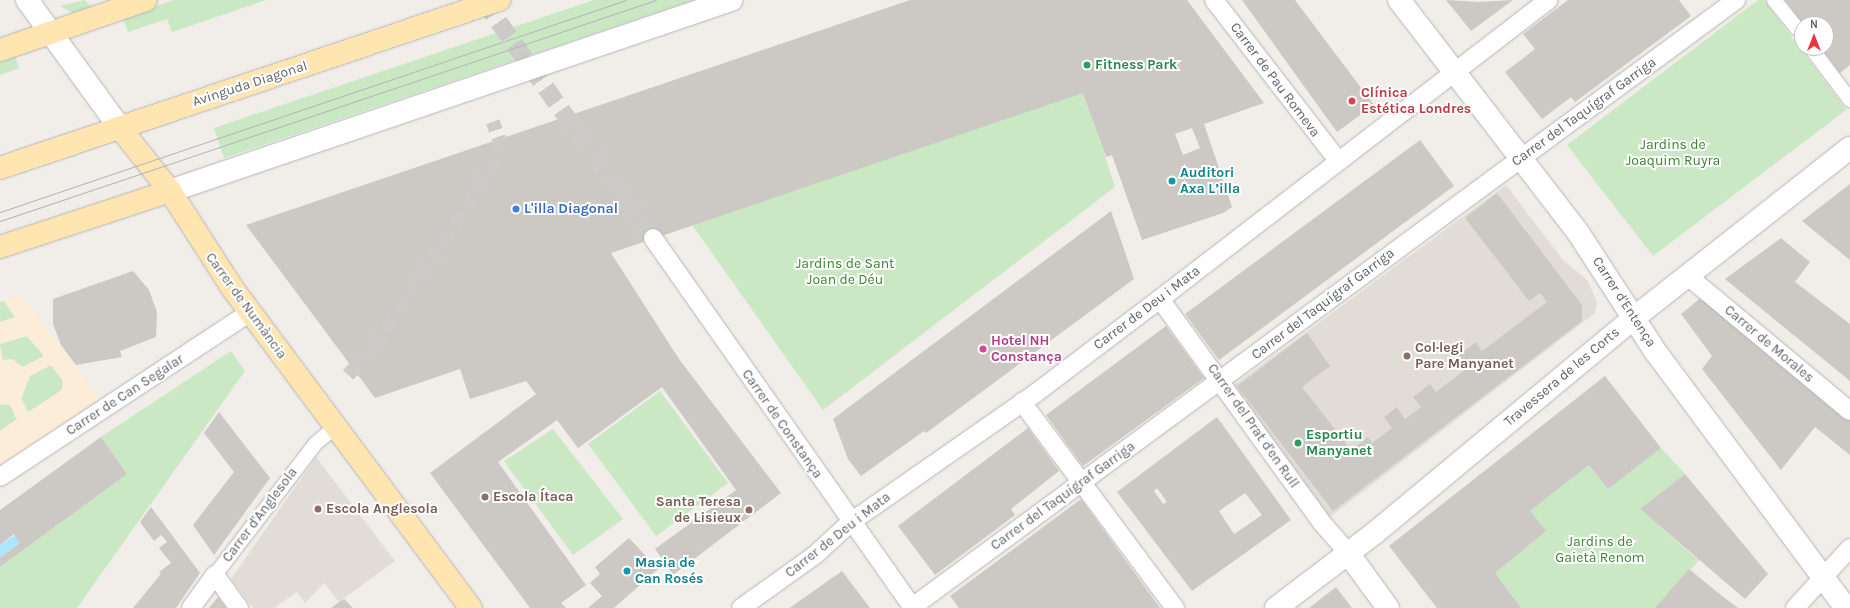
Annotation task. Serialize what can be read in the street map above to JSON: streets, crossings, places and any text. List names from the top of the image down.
{
  "streets": {
    "main road": [
      "Avinguda Diagonal",
      "Carrer d'Entença",
      "Carrer de Numància",
      "Travessera de les Corts"
    ],
    "street": [
      "Carrer de Pau Romeva",
      "Carrer del Taquígraf Garriga",
      "Carrer de Deu i Mata",
      "Carrer de Morales",
      "Carrer de Can Segalar",
      "Carrer de Constança",
      "Carrer del Prat d'en Rull",
      "Carrer d'Anglesola"
    ]
  },
  "crossings": [
    ["Carrer de Pau Romeva", "Carrer de Deu i Mata"],
    ["Avinguda Diagonal", "Carrer de Numància"],
    ["Carrer del Taquígraf Garriga", "Carrer d'Entença"],
    ["Carrer del Taquígraf Garriga", "Carrer de Constança"],
    ["Carrer del Taquígraf Garriga", "Carrer del Prat d'en Rull"],
    ["Carrer d'Entença", "Carrer de Deu i Mata"],
    ["Carrer d'Entença", "Travessera de les Corts"],
    ["Carrer de Numància", "Carrer de Can Segalar"],
    ["Carrer de Numància", "Carrer d'Anglesola"],
    ["Carrer de Deu i Mata", "Carrer de Constança"],
    ["Carrer de Deu i Mata", "Carrer del Prat d'en Rull"],
    ["Carrer de Morales", "Travessera de les Corts"],
    ["Travessera de les Corts", "Carrer del Prat d'en Rull"]
  ],
  "parks": ["Jardins de Joaquim Ruyra", "Jardins de Sant Joan de Déu", "Jardins de Gaietà Renom"],
  "places": [
    "Fitness Park",
    "Clínica Estética Londres",
    "Auditori Axa L’illa",
    "L'illa Diagonal",
    "Hotel NH Constança",
    "Col·legi Pare Manyanet",
    "Esportiu Manyanet",
    "Escola Ítaca",
    "Escola Anglesola",
    "Santa Teresa de Lisieux",
    "Masia de Can Rosés"
  ],
  "north": "top"
}
